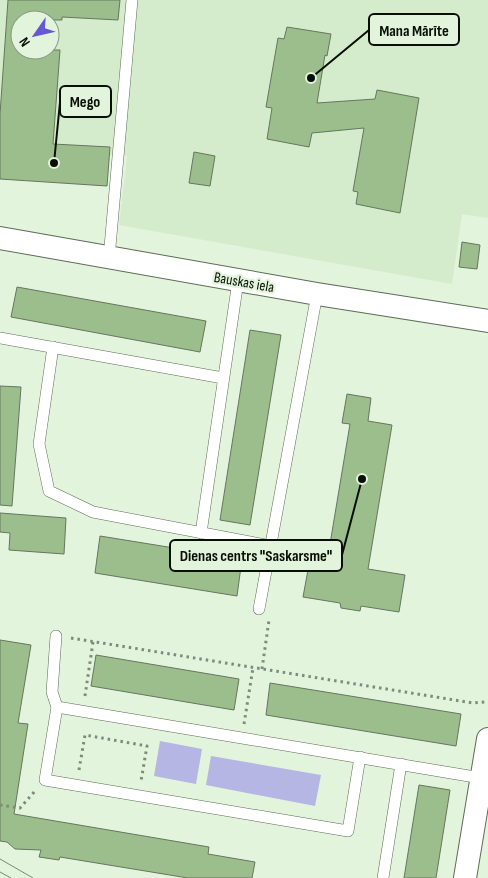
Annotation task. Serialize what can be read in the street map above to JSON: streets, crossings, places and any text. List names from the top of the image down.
{
  "streets": {
    "street": ["Bauskas iela"]
  },
  "places": ["Mana Mārīte", "Mego", "Dienas centrs \"Saskarsme\""],
  "north": "bottom left"
}
